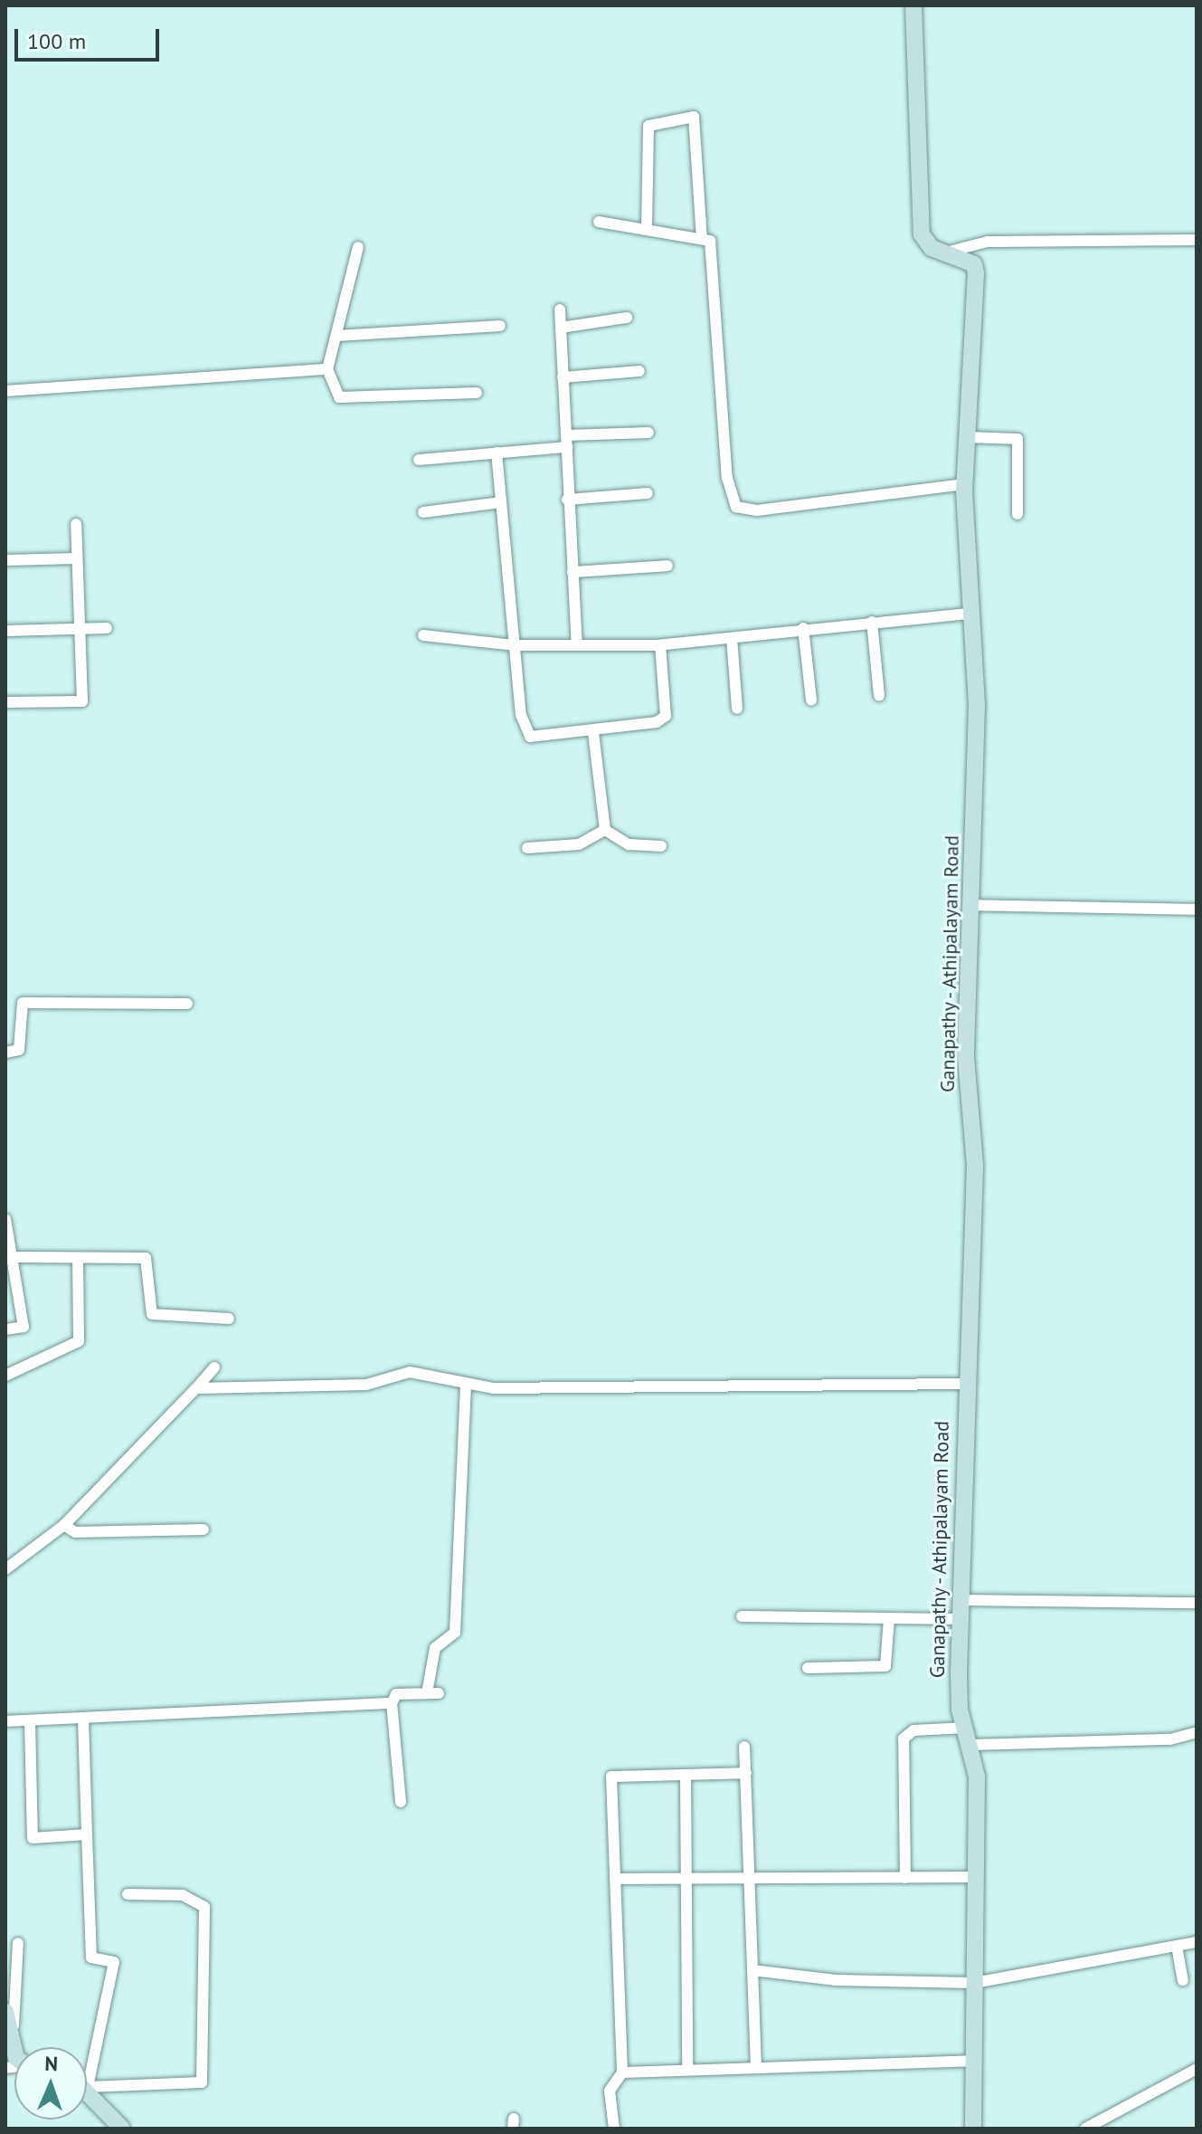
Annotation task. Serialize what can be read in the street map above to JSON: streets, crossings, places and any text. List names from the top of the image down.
{
  "streets": {
    "main road": ["Ganapathy - Athipalayam Road"]
  },
  "scale_bar": "100 m",
  "north": "top"
}
